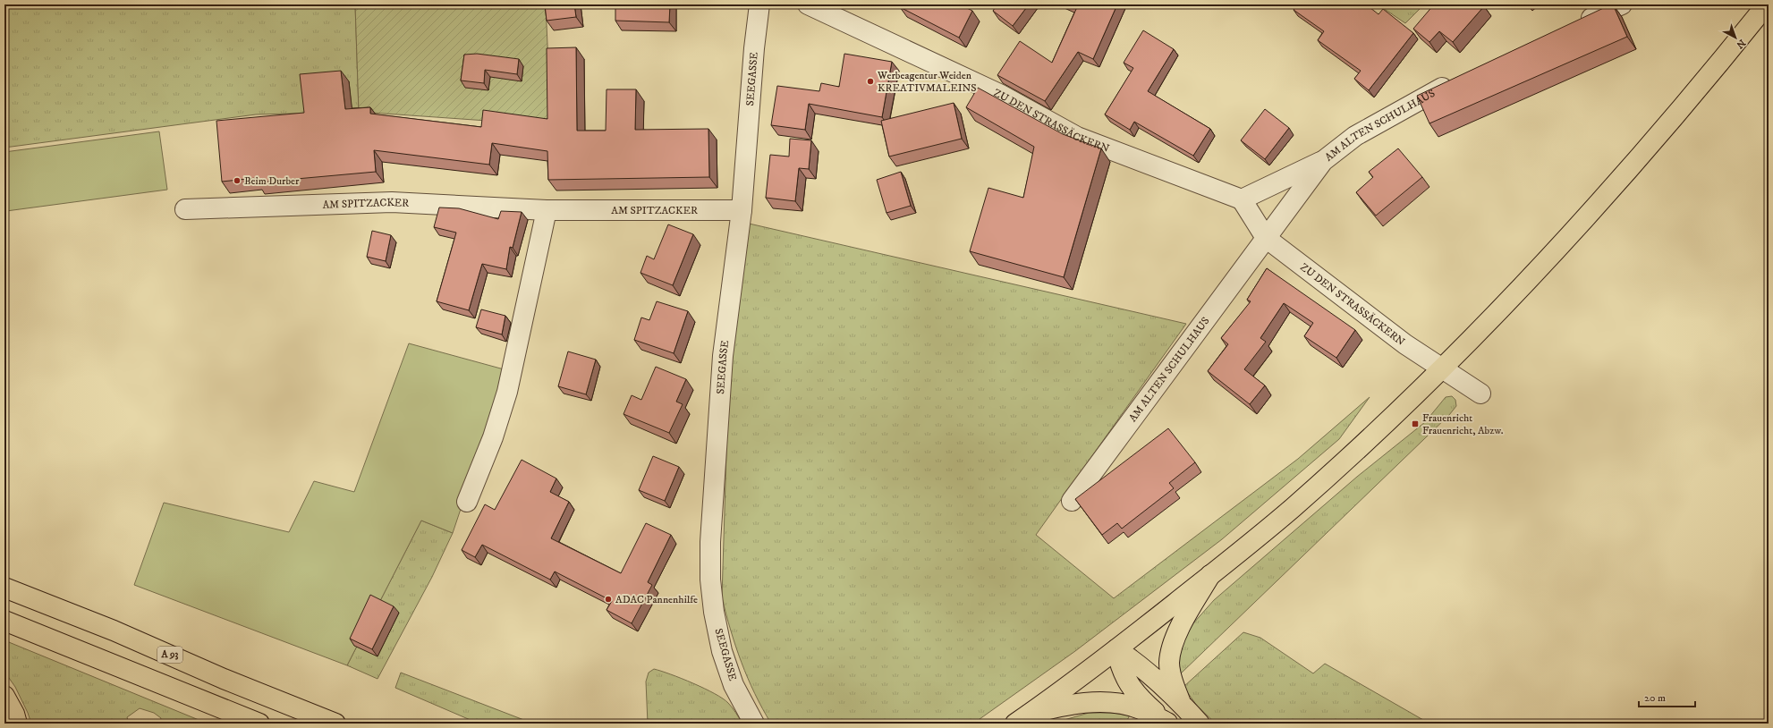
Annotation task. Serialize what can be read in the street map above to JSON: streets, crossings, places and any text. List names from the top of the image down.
{
  "streets": {
    "main road": ["A 93"],
    "street": [
      "SEEGASSE",
      "ZU DEN STRASSÄCKERN",
      "AM ALTEN SCHULHAUS",
      "AM SPITZACKER"
    ]
  },
  "crossings": [
    ["SEEGASSE", "AM SPITZACKER"],
    ["ZU DEN STRASSÄCKERN", "AM ALTEN SCHULHAUS"]
  ],
  "places": {
    "other": ["Werbeagentur Weiden KREATIVMALEINS", "Beim Durber", "ADAC Pannenhilfe"],
    "transit": ["Frauenricht Frauenricht, Abzw."]
  },
  "scale_bar": "20 m",
  "north": "bottom right"
}
